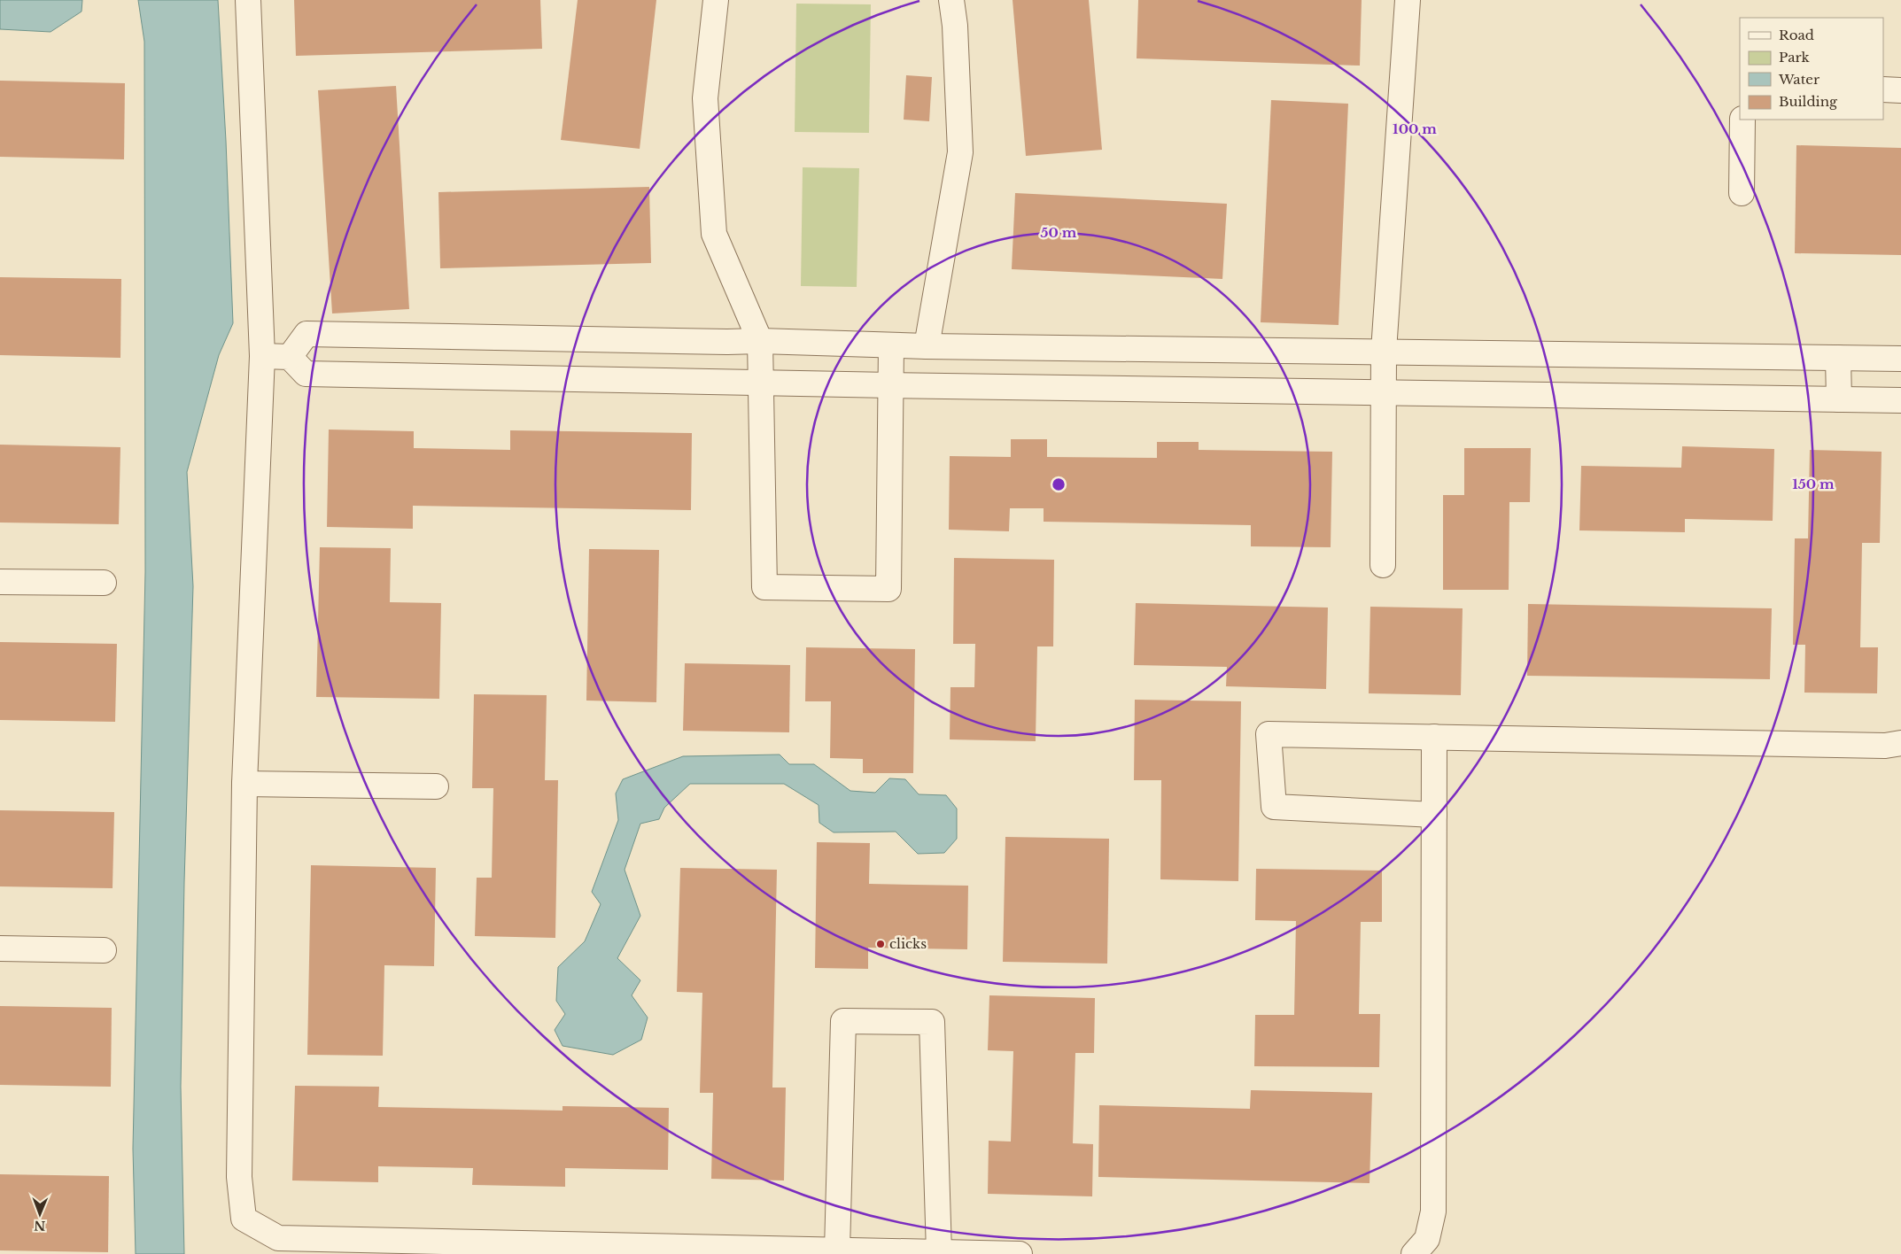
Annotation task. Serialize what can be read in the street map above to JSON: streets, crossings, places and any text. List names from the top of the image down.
{
  "places": ["clicks"],
  "legend": [
    "Road",
    "Park",
    "Water",
    "Building"
  ],
  "north": "bottom",
  "rings": ["100 m", "50 m", "150 m"]
}
